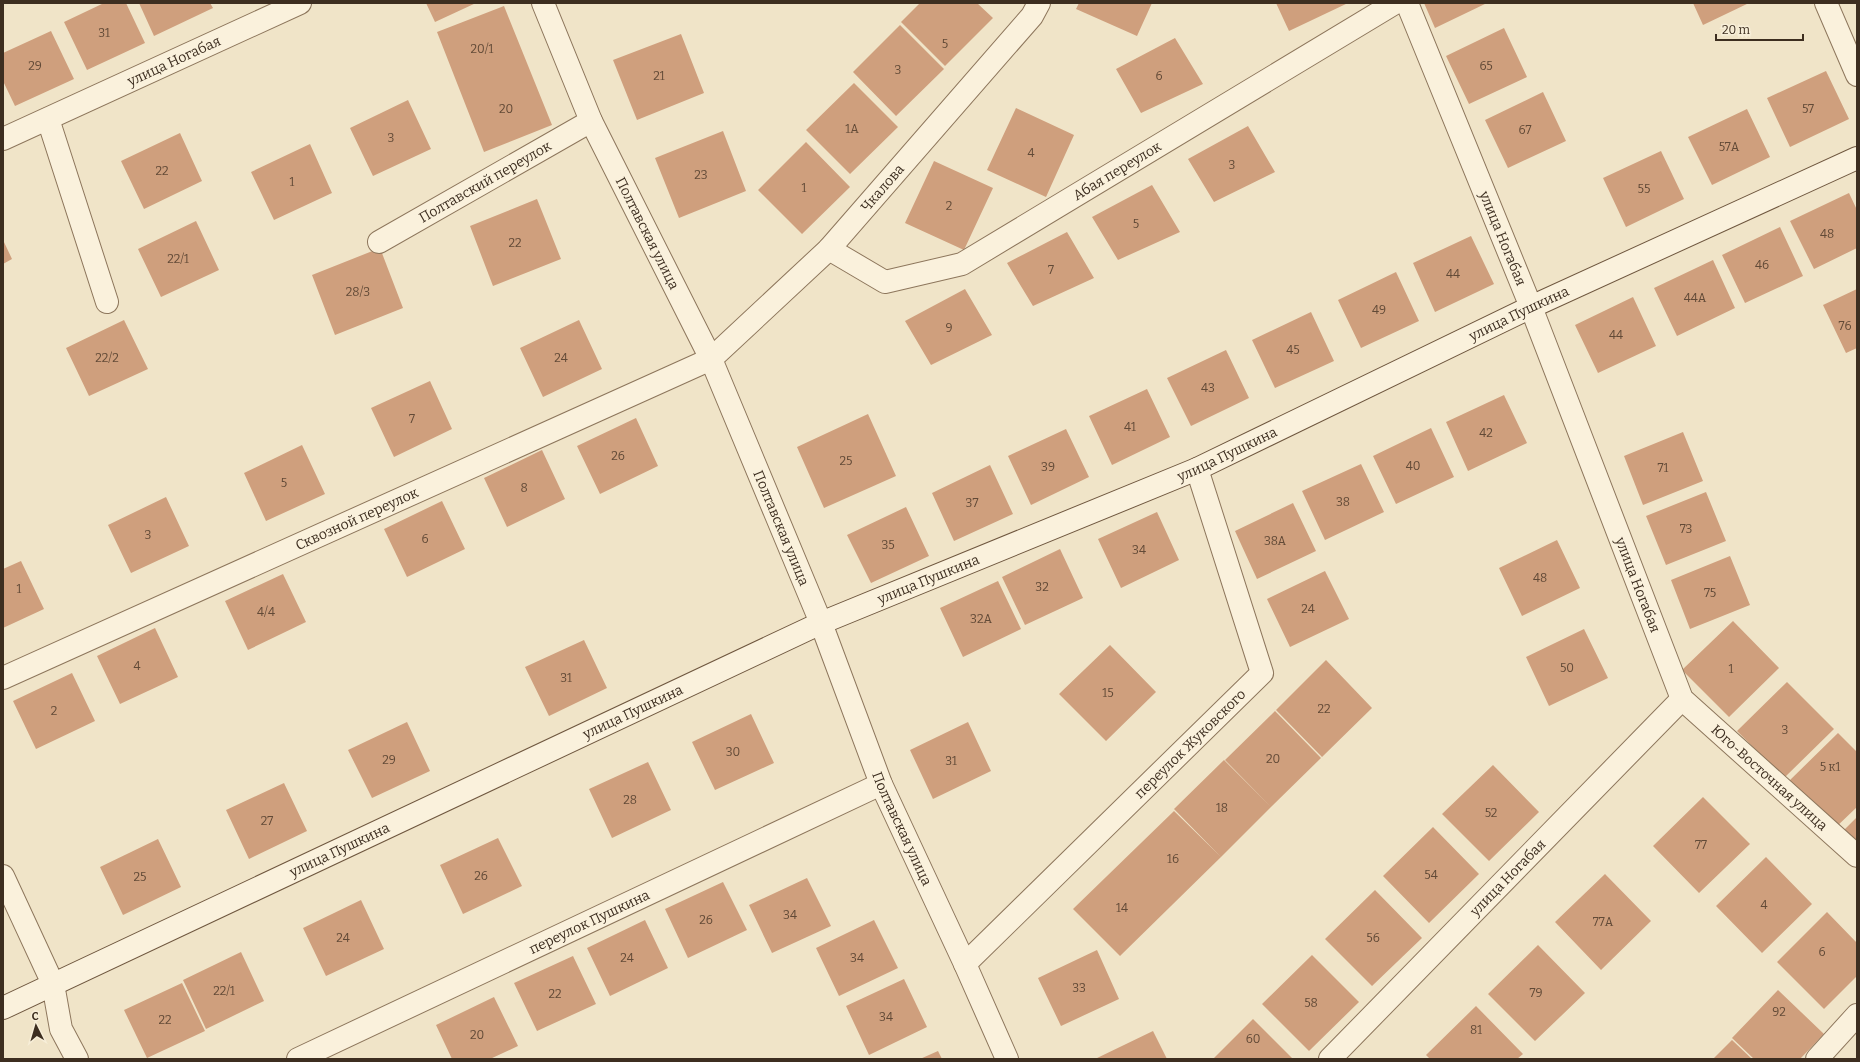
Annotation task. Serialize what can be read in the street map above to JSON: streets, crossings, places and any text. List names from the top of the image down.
{
  "streets": {
    "street": [
      "улица Ногабая",
      "Абая переулок",
      "Полтавский переулок",
      "Чкалова",
      "Полтавская улица",
      "улица Пушкина",
      "Сквозной переулок",
      "переулок Жуковского",
      "Юго-Восточная улица",
      "переулок Пушкина"
    ]
  },
  "crossings": [
    ["улица Ногабая", "улица Пушкина"],
    ["улица Ногабая", "Юго-Восточная улица"],
    ["Абая переулок", "Чкалова"],
    ["Полтавский переулок", "Полтавская улица"],
    ["Чкалова", "Полтавская улица"],
    ["Чкалова", "Сквозной переулок"],
    ["Полтавская улица", "улица Пушкина"],
    ["Полтавская улица", "Сквозной переулок"],
    ["Полтавская улица", "переулок Жуковского"],
    ["Полтавская улица", "переулок Пушкина"],
    ["улица Пушкина", "переулок Жуковского"]
  ],
  "house_numbers": [
    "31",
    "5",
    "20/1",
    "29",
    "65",
    "3",
    "21",
    "6",
    "20",
    "57",
    "1А",
    "67",
    "3",
    "57А",
    "4",
    "3",
    "22",
    "23",
    "1",
    "1",
    "55",
    "2",
    "5",
    "48",
    "22",
    "22/1",
    "46",
    "7",
    "44",
    "28/3",
    "44А",
    "49",
    "76",
    "9",
    "44",
    "45",
    "22/2",
    "24",
    "43",
    "7",
    "41",
    "42",
    "26",
    "25",
    "40",
    "39",
    "71",
    "5",
    "8",
    "38",
    "37",
    "73",
    "3",
    "6",
    "38А",
    "35",
    "34",
    "48",
    "32",
    "1",
    "75",
    "24",
    "4/4",
    "32А",
    "4",
    "50",
    "1",
    "31",
    "15",
    "22",
    "2",
    "3",
    "30",
    "20",
    "29",
    "31",
    "5 к1",
    "28",
    "18",
    "52",
    "27",
    "77",
    "16",
    "54",
    "26",
    "25",
    "4",
    "14",
    "34",
    "26",
    "77А",
    "24",
    "56",
    "6",
    "24",
    "34",
    "33",
    "22/1",
    "79",
    "22",
    "58",
    "92",
    "34",
    "22",
    "81",
    "20",
    "60"
  ],
  "scale_bar": "20 m",
  "north": "top"
}
